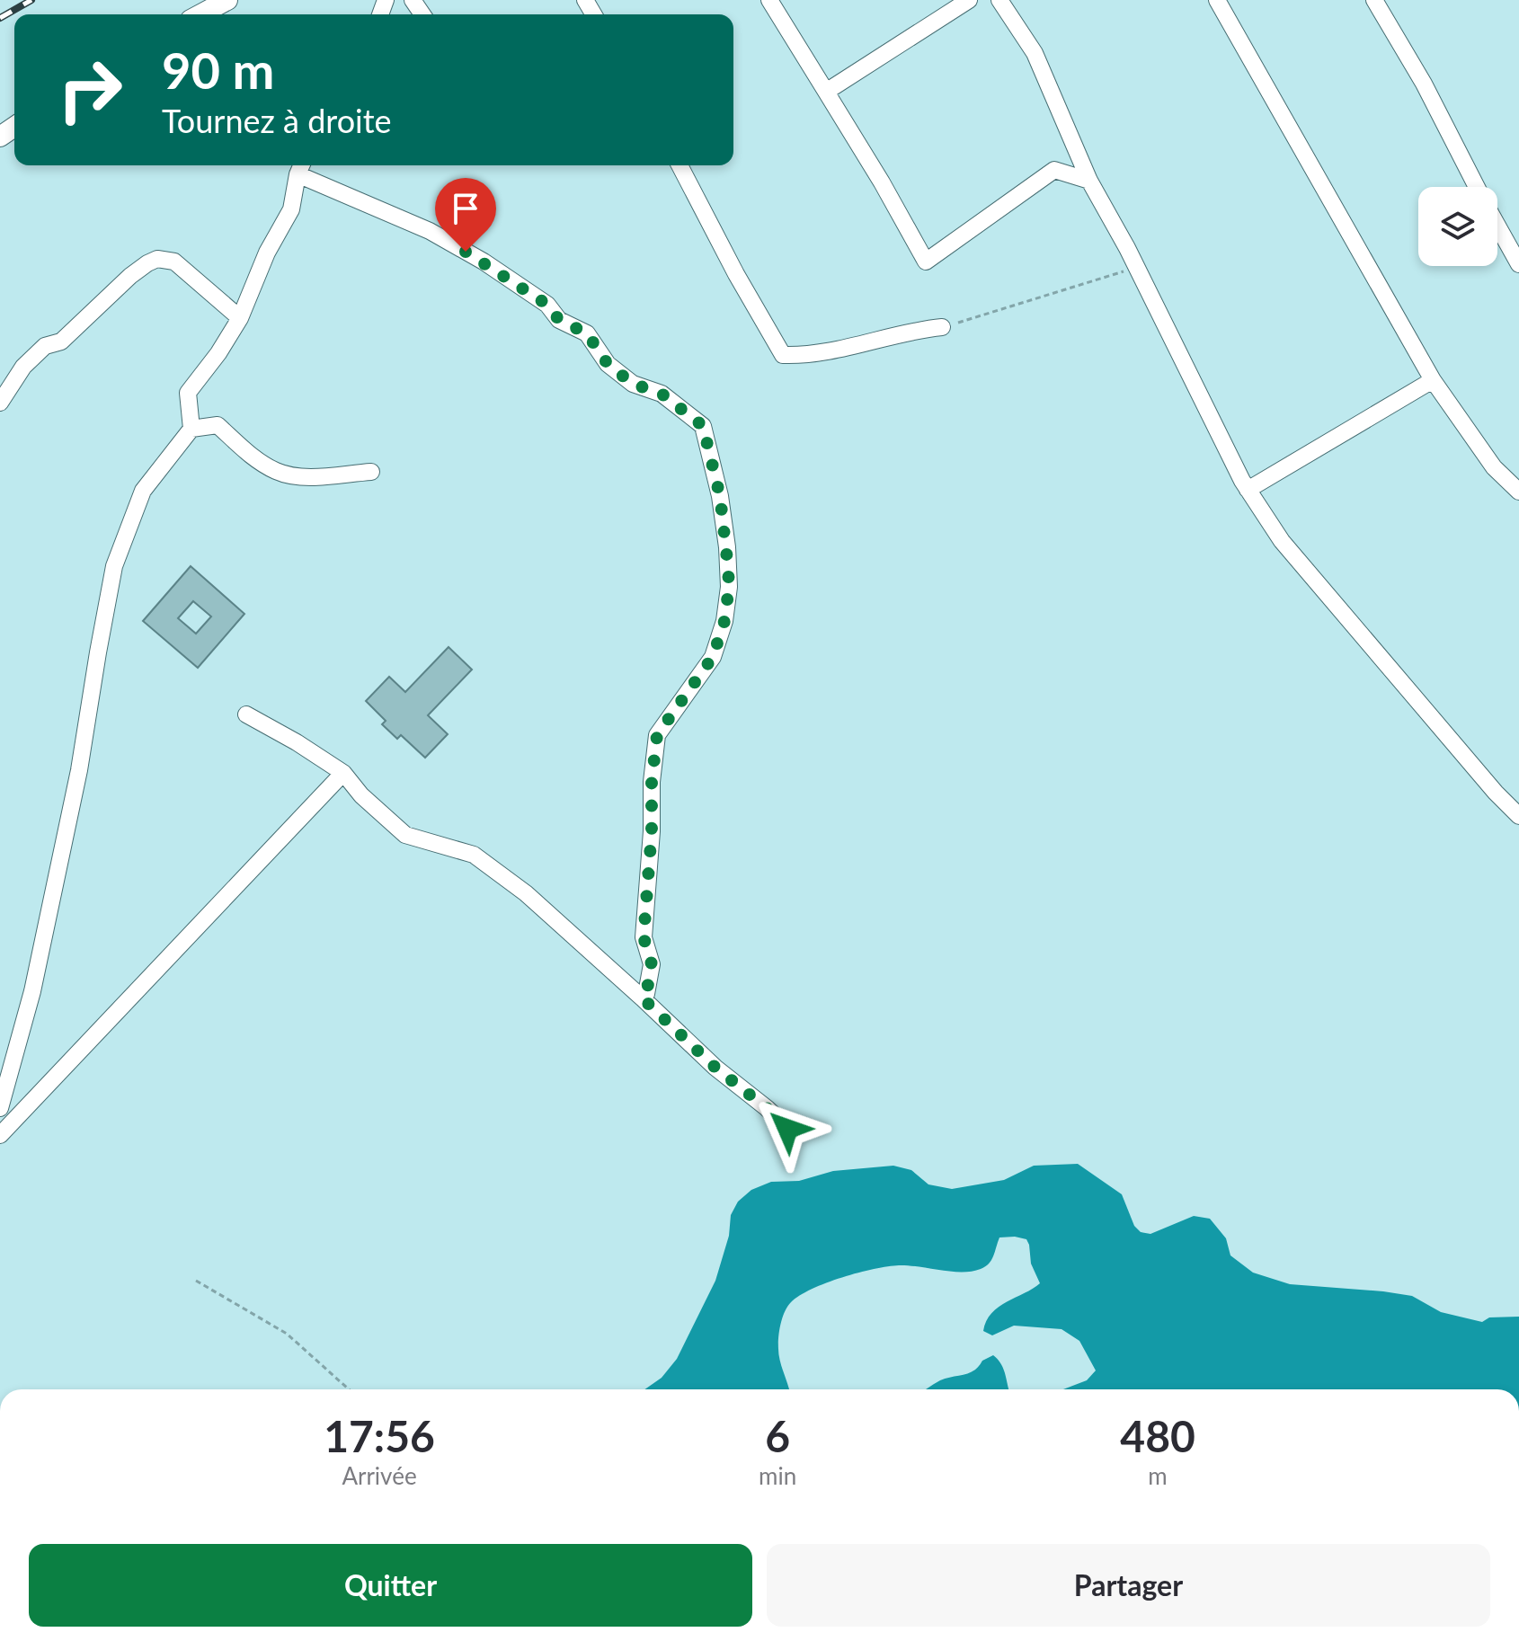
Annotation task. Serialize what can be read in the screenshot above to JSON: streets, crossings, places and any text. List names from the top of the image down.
{
  "page": {
    "turn": ["90 m", "Tournez à droite"],
    "eta": [
      "17:56",
      "Arrivée",
      "6",
      "min",
      "480",
      "m"
    ],
    "buttons": ["Quitter", "Partager"]
  }
}
